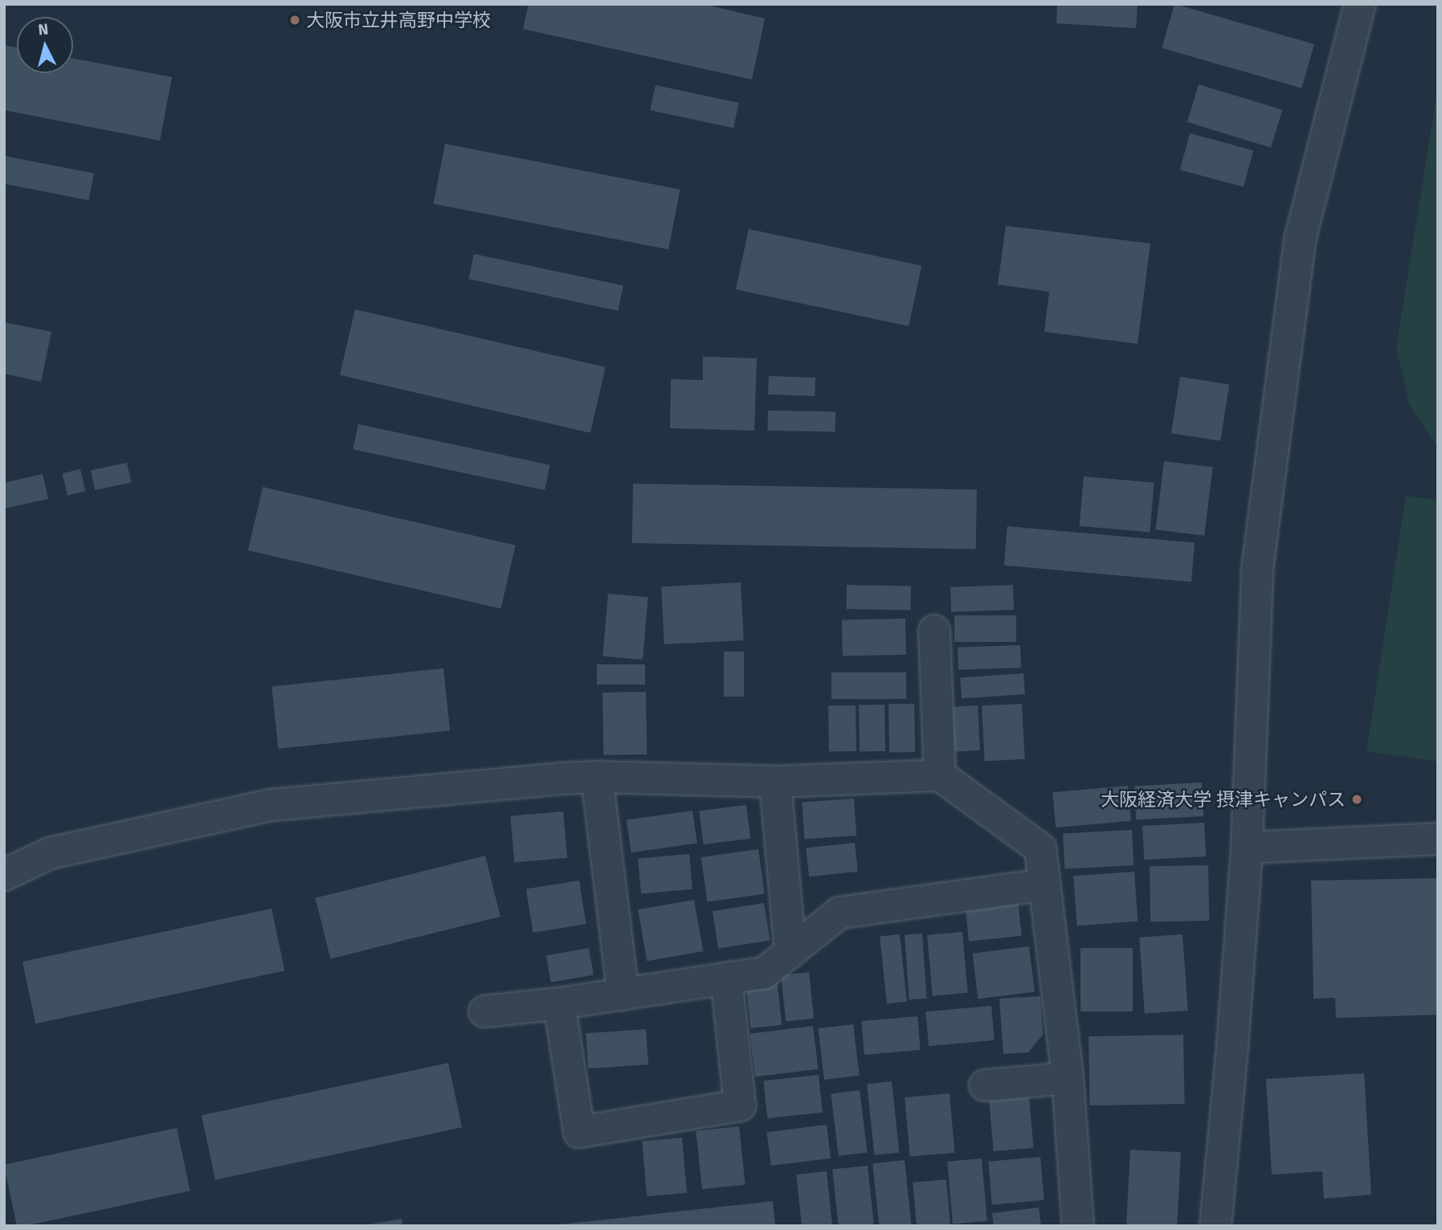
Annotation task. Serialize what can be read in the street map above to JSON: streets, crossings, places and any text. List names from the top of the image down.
{
  "places": ["大阪市立井高野中学校", "大阪経済大学 摂津キャンパス"],
  "north": "top"
}
